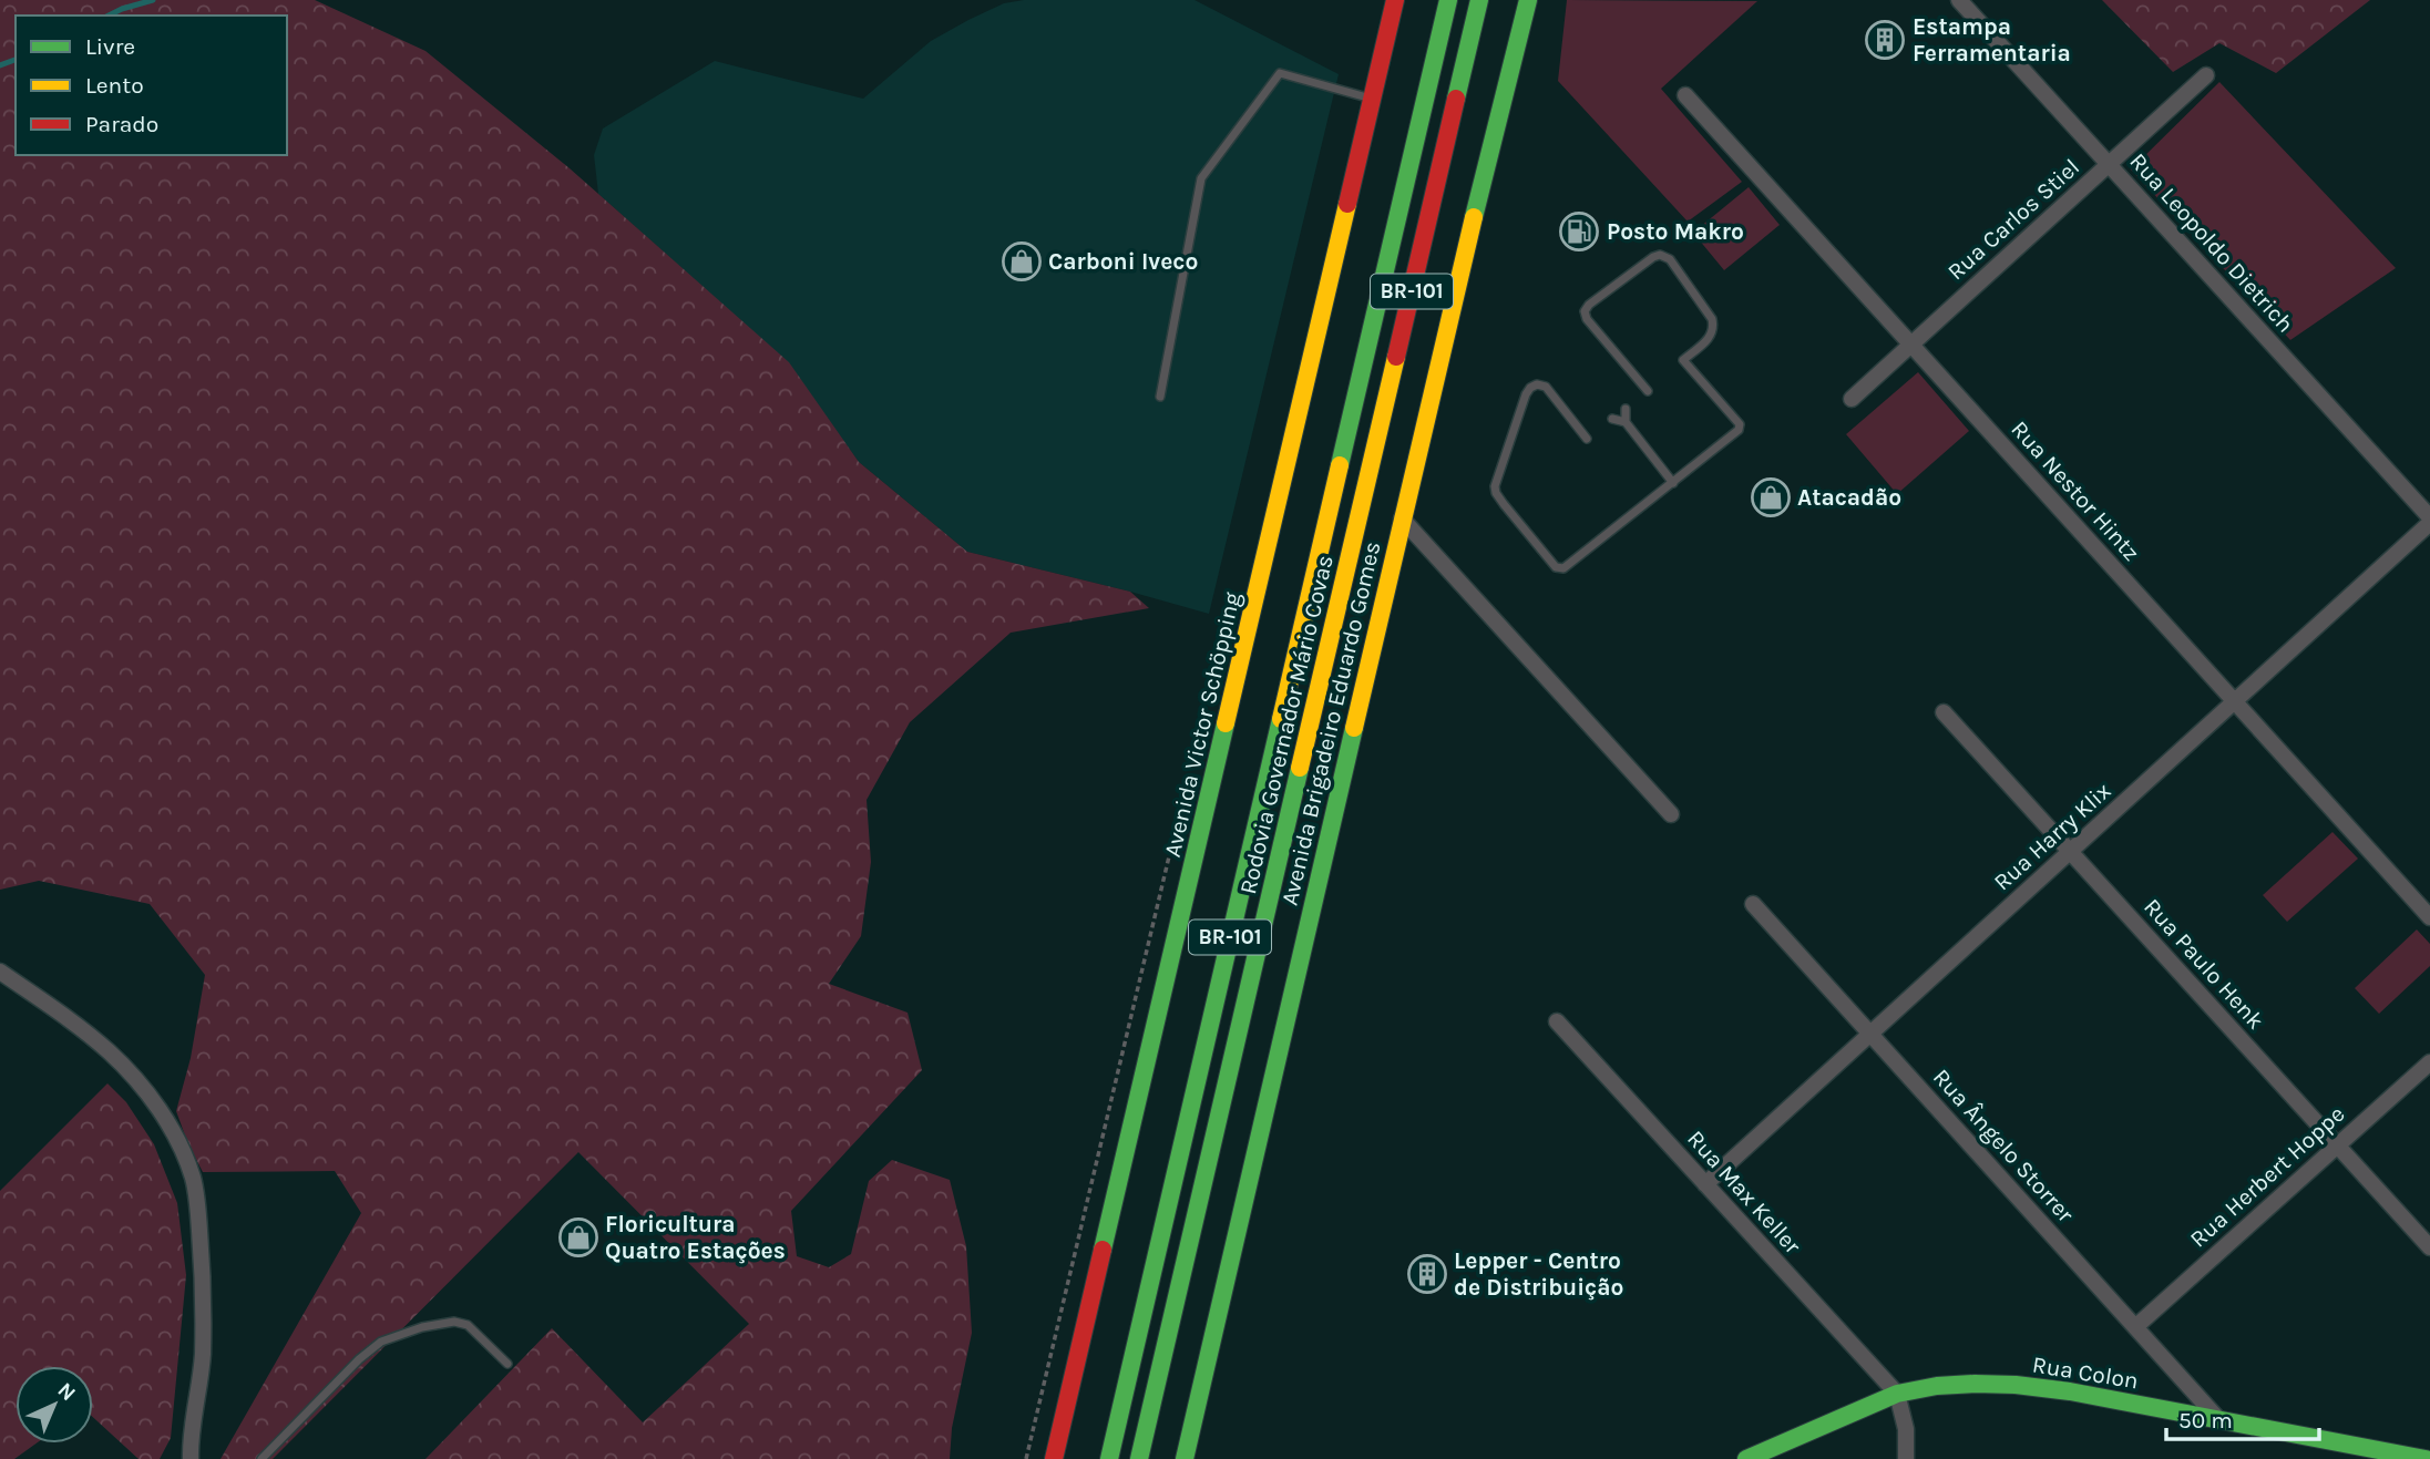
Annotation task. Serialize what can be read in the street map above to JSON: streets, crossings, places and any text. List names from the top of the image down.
{
  "streets": {
    "main road": [
      "BR-101",
      "Avenida Brigadeiro Eduardo Gomes",
      "Avenida Victor Schöpping",
      "Rodovia Governador Mário Covas",
      "Rua Colon"
    ],
    "street": [
      "Rua Carlos Stiel",
      "Rua Leopoldo Dietrich",
      "Rua Nestor Hintz",
      "Rua Harry Klix",
      "Rua Paulo Henk",
      "Rua Ângelo Storrer",
      "Rua Herbert Hoppe",
      "Rua Max Keller"
    ]
  },
  "crossings": [
    ["Rua Carlos Stiel", "Rua Leopoldo Dietrich"],
    ["Rua Carlos Stiel", "Rua Nestor Hintz"],
    ["Rua Nestor Hintz", "Rua Harry Klix"],
    ["Rua Harry Klix", "Rua Paulo Henk"],
    ["Rua Harry Klix", "Rua Ângelo Storrer"],
    ["Rua Harry Klix", "Rua Max Keller"],
    ["Rua Paulo Henk", "Rua Herbert Hoppe"],
    ["Rua Ângelo Storrer", "Rua Herbert Hoppe"],
    ["Rua Ângelo Storrer", "Rua Colon"],
    ["Rua Max Keller", "Rua Colon"]
  ],
  "places": {
    "building": ["Estampa Ferramentaria", "Lepper - Centro de Distribuição"],
    "fuel station": ["Posto Makro"],
    "shop": ["Carboni Iveco", "Atacadão", "Floricultura Quatro Estações"]
  },
  "legend": ["Livre", "Lento", "Parado"],
  "scale_bar": "50 m",
  "north": "top right"
}
